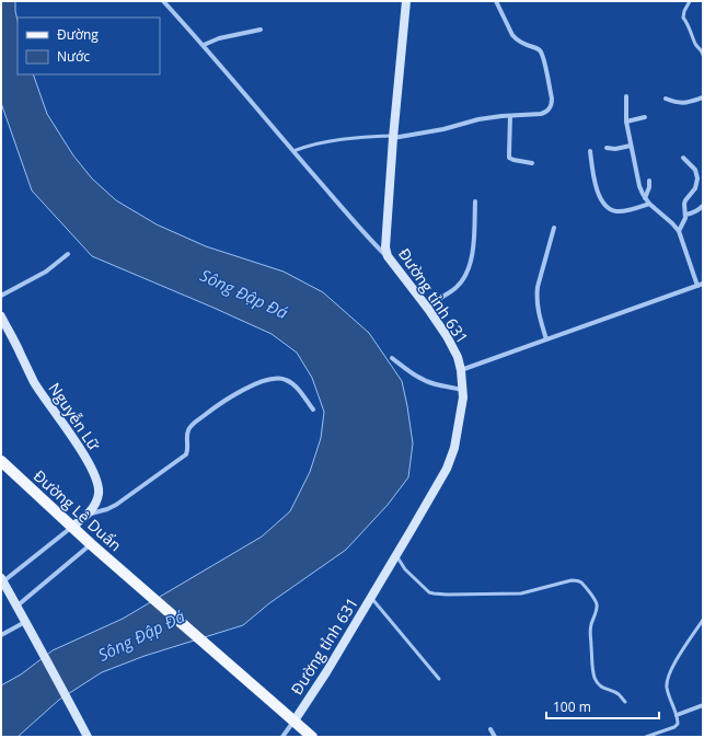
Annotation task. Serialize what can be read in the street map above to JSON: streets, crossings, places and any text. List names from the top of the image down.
{
  "streets": {
    "main road": ["Đường tỉnh 631", "Nguyễn Lữ", "Đường Lê Duẩn"]
  },
  "crossings": [
    ["Đường tỉnh 631", "Đường Lê Duẩn"],
    ["Nguyễn Lữ", "Đường Lê Duẩn"]
  ],
  "water": ["Sông Đập Đá"],
  "legend": ["Đường", "Nước"],
  "scale_bar": "100 m"
}
